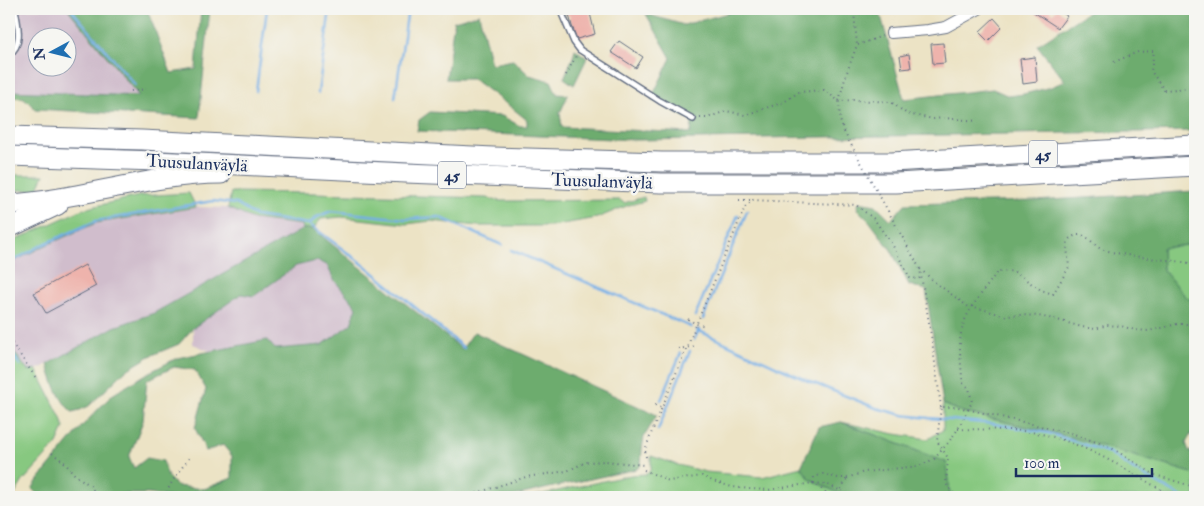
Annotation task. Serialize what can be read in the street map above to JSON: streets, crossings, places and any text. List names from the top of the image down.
{
  "streets": {
    "highway": ["45", "Tuusulanväylä"]
  },
  "scale_bar": "100 m",
  "north": "left"
}
